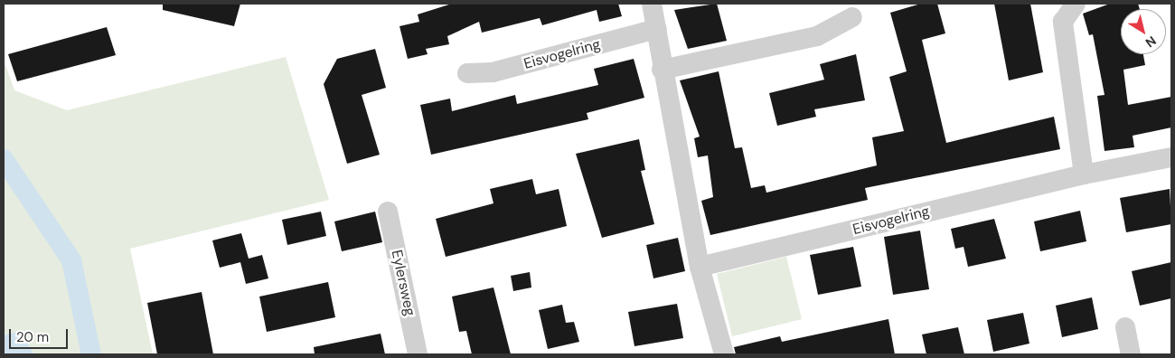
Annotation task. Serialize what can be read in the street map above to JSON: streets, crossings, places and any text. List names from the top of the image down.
{
  "streets": {
    "street": ["Eisvogelring", "Eylersweg"]
  },
  "scale_bar": "20 m",
  "north": "bottom right"
}
